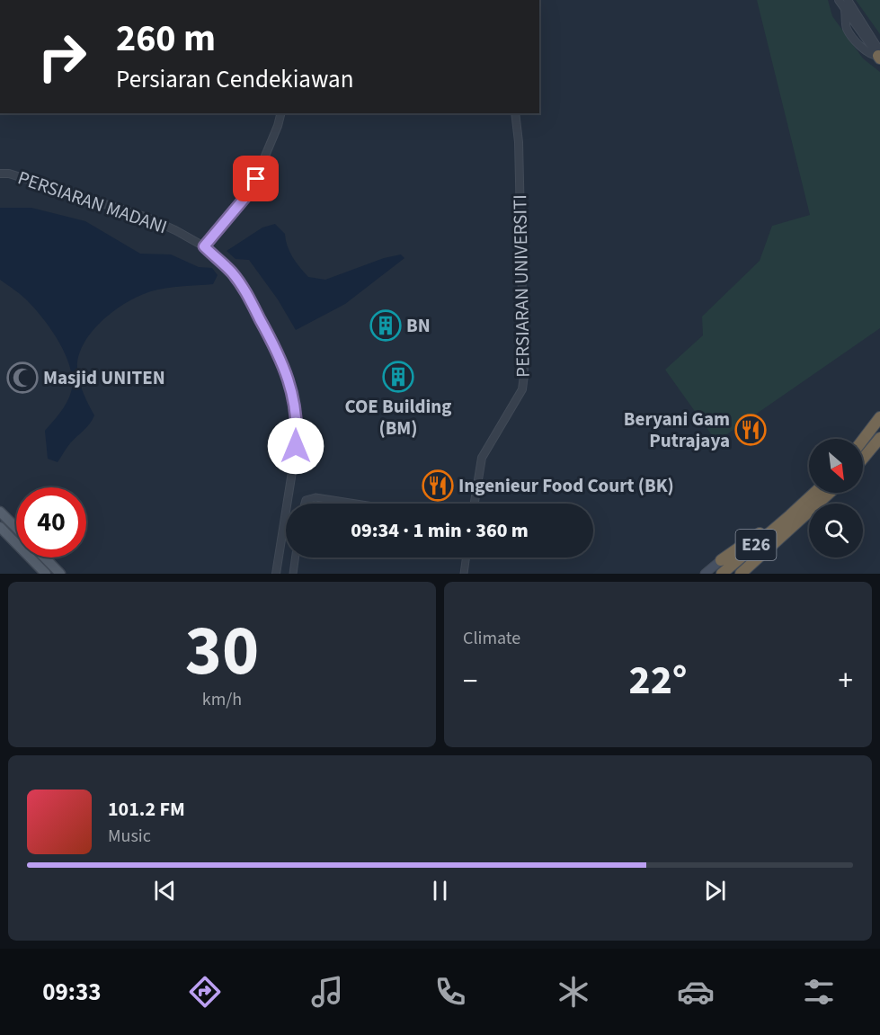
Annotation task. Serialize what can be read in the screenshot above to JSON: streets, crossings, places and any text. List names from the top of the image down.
{
  "streets": {
    "highway": ["E26"],
    "street": ["PERSIARAN MADANI", "PERSIARAN UNIVERSITI"]
  },
  "places": {
    "building": ["BN", "COE Building (BM)"],
    "mosque": ["Masjid UNITEN"],
    "restaurant": ["Beryani Gam Putrajaya", "Ingenieur Food Court (BK)"]
  },
  "north": "bottom right",
  "page": {
    "turn": ["260 m", "Persiaran Cendekiawan"],
    "limit": "40",
    "trip": "09:34 · 1 min · 360 m",
    "tile": [
      ["30", "km/h"],
      "Climate"
    ],
    "heat": ["−", "22°", "+"],
    "song": ["101.2 FM", "Music"],
    "tabs": "09:33"
  }
}
